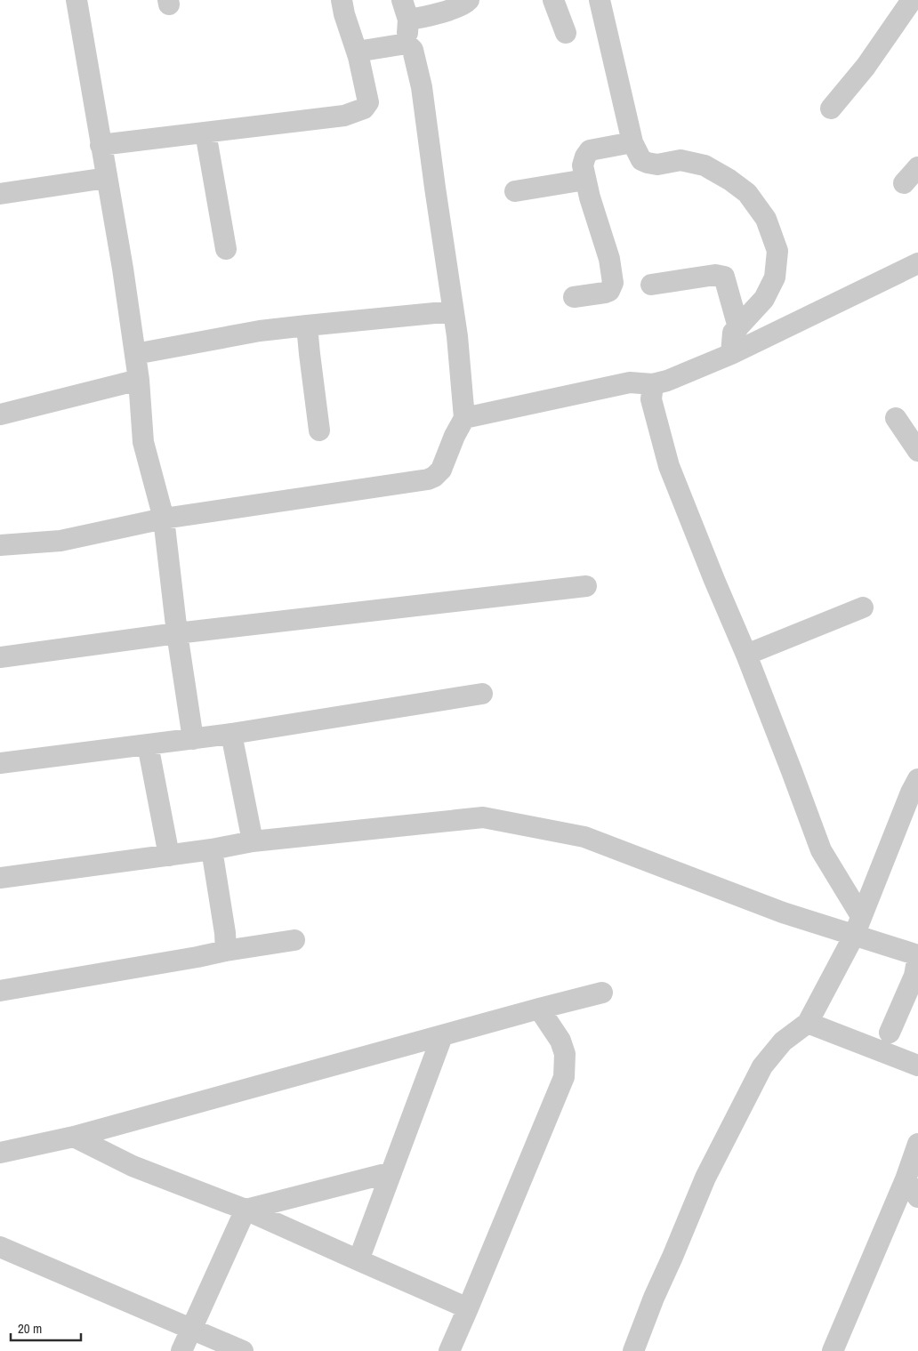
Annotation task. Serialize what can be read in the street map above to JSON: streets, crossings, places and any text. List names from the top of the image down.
{
  "scale_bar": "20 m"
}
